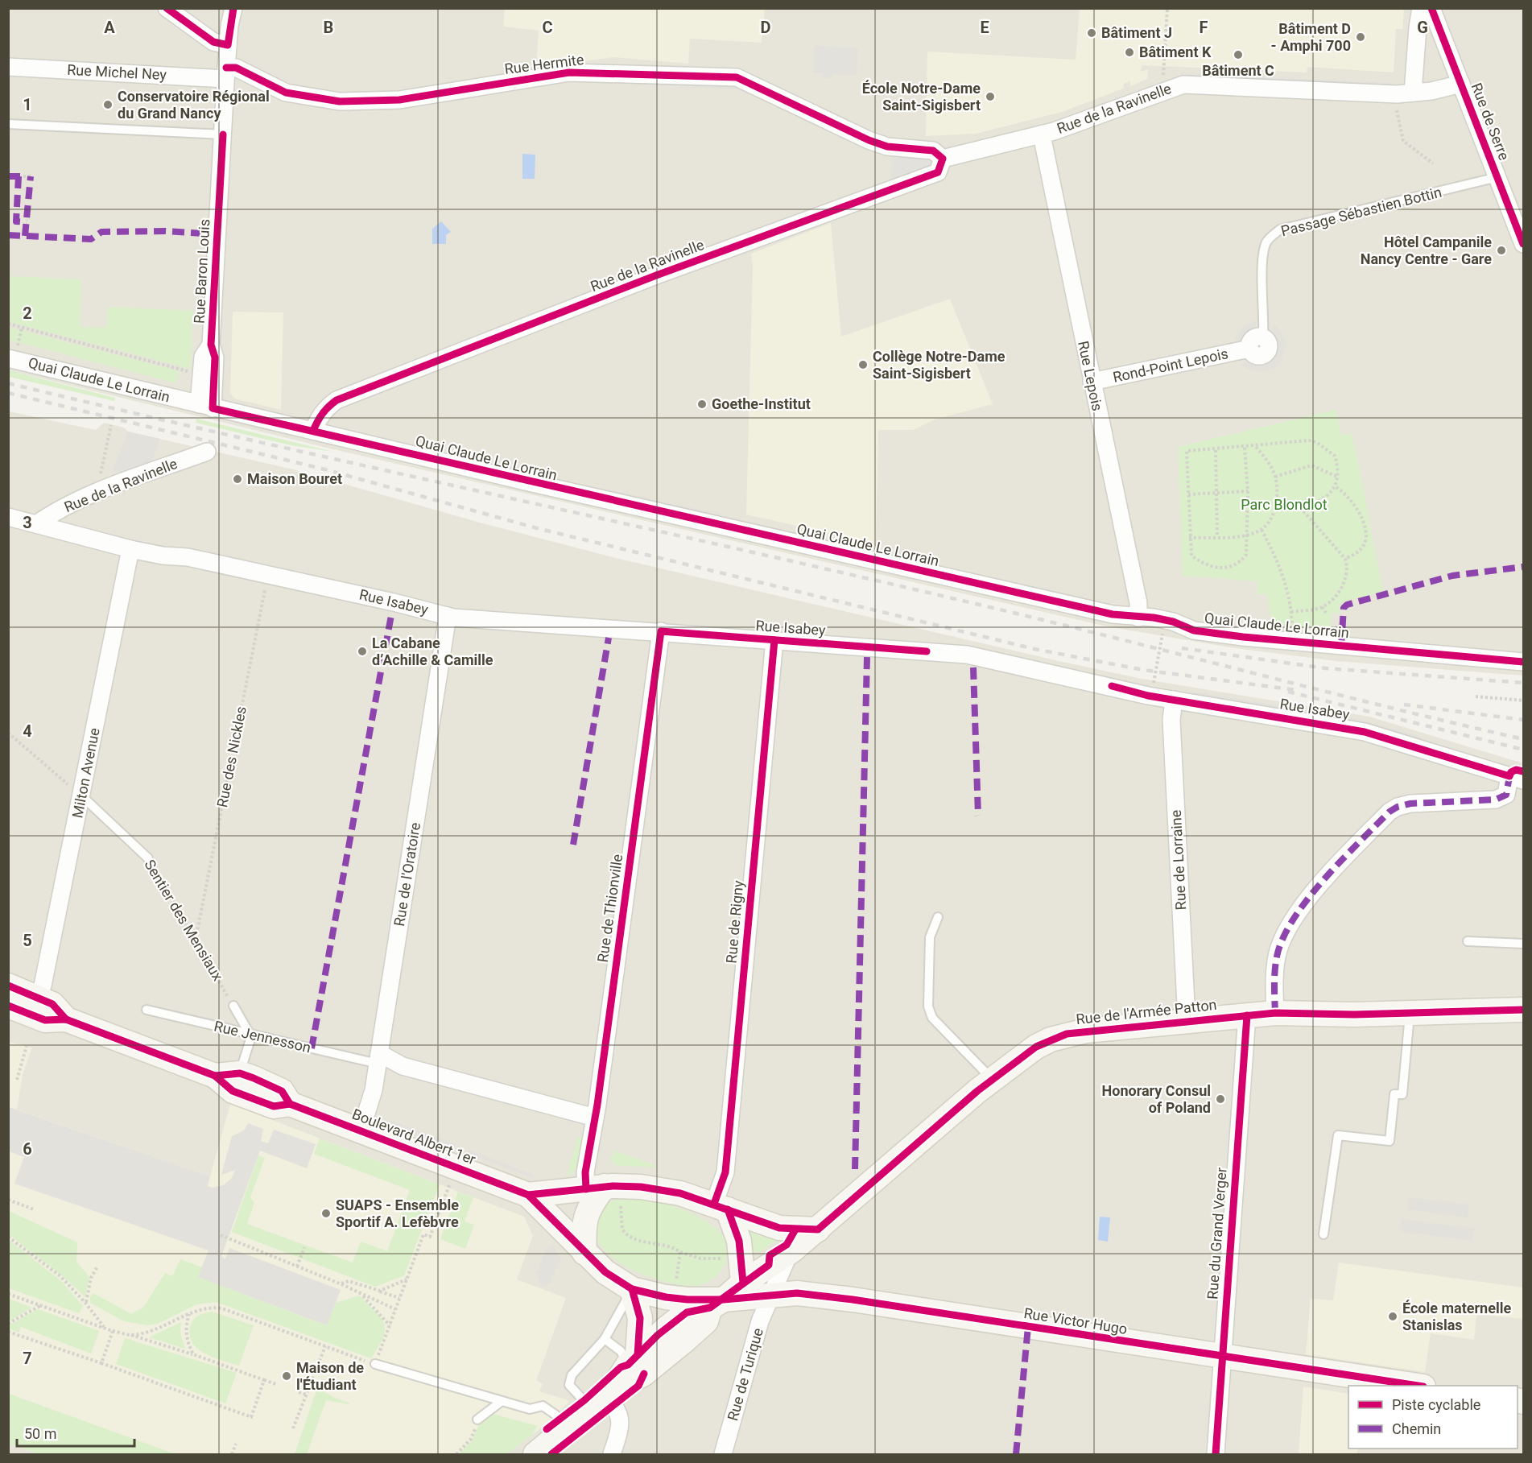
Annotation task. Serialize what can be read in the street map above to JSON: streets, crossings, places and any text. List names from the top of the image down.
{
  "streets": {
    "main road": ["Rue de l'Armée Patton", "Boulevard Albert 1er", "Rue Victor Hugo"],
    "street": [
      "Rue Hermite",
      "Rue Michel Ney",
      "Rue de la Ravinelle",
      "Rue de Serre",
      "Rue Baron Louis",
      "Rond-Point Lepois",
      "Rue Lepois",
      "Quai Claude Le Lorrain",
      "Rue Isabey",
      "Milton Avenue",
      "Rue de Lorraine",
      "Rue de l'Oratoire",
      "Rue de Thionville",
      "Rue de Rigny",
      "Rue Jennesson",
      "Rue du Grand Verger",
      "Rue de Turique"
    ],
    "lane": ["Passage Sébastien Bottin", "Sentier des Mensiaux"],
    "path": ["Rue des Nickles"]
  },
  "crossings": [
    ["Rue Hermite", "Rue Michel Ney"],
    ["Rue Hermite", "Rue de la Ravinelle"],
    ["Rue Hermite", "Rue Baron Louis"],
    ["Rue Michel Ney", "Rue Baron Louis"],
    ["Rue de la Ravinelle", "Rue de Serre"],
    ["Rue de la Ravinelle", "Rue Lepois"],
    ["Rue de la Ravinelle", "Quai Claude Le Lorrain"],
    ["Rue de la Ravinelle", "Rue Isabey"],
    ["Rue de Serre", "Passage Sébastien Bottin"],
    ["Passage Sébastien Bottin", "Rond-Point Lepois"],
    ["Rue Baron Louis", "Quai Claude Le Lorrain"],
    ["Rond-Point Lepois", "Rue Lepois"],
    ["Rue Lepois", "Quai Claude Le Lorrain"],
    ["Rue Isabey", "Rue des Nickles"],
    ["Rue Isabey", "Milton Avenue"],
    ["Rue Isabey", "Rue de Lorraine"],
    ["Rue Isabey", "Rue de l'Oratoire"],
    ["Rue Isabey", "Rue de Thionville"],
    ["Rue Isabey", "Rue de Rigny"],
    ["Rue des Nickles", "Sentier des Mensiaux"],
    ["Milton Avenue", "Sentier des Mensiaux"],
    ["Milton Avenue", "Boulevard Albert 1er"],
    ["Rue de Lorraine", "Rue de l'Armée Patton"],
    ["Rue de l'Oratoire", "Rue Jennesson"],
    ["Rue de l'Oratoire", "Boulevard Albert 1er"],
    ["Rue de Thionville", "Rue de Rigny"],
    ["Rue de Thionville", "Rue de l'Armée Patton"],
    ["Rue de Thionville", "Rue Jennesson"],
    ["Rue de Thionville", "Boulevard Albert 1er"],
    ["Rue de Thionville", "Rue Victor Hugo"],
    ["Rue de Rigny", "Rue de l'Armée Patton"],
    ["Rue de Rigny", "Boulevard Albert 1er"],
    ["Rue de Rigny", "Rue Victor Hugo"],
    ["Rue de l'Armée Patton", "Boulevard Albert 1er"],
    ["Rue de l'Armée Patton", "Rue du Grand Verger"],
    ["Rue de l'Armée Patton", "Rue Victor Hugo"],
    ["Boulevard Albert 1er", "Rue Victor Hugo"],
    ["Rue du Grand Verger", "Rue Victor Hugo"],
    ["Rue Victor Hugo", "Rue de Turique"]
  ],
  "parks": ["Parc Blondlot"],
  "places": [
    "Bâtiment J",
    "Bâtiment D - Amphi 700",
    "Bâtiment K",
    "Bâtiment C",
    "École Notre-Dame Saint-Sigisbert",
    "Conservatoire Régional du Grand Nancy",
    "Hôtel Campanile Nancy Centre - Gare",
    "Collège Notre-Dame Saint-Sigisbert",
    "Goethe-Institut",
    "Maison Bouret",
    "La Cabane d’Achille & Camille",
    "Honorary Consul of Poland",
    "SUAPS - Ensemble Sportif A. Lefèbvre",
    "École maternelle Stanislas",
    "Maison de l'Étudiant"
  ],
  "legend": ["Piste cyclable", "Chemin"],
  "scale_bar": "50 m",
  "grid": {
    "columns": [
      "A",
      "B",
      "C",
      "D",
      "E",
      "F",
      "G"
    ],
    "rows": [
      "1",
      "2",
      "3",
      "4",
      "5",
      "6",
      "7"
    ]
  }
}
